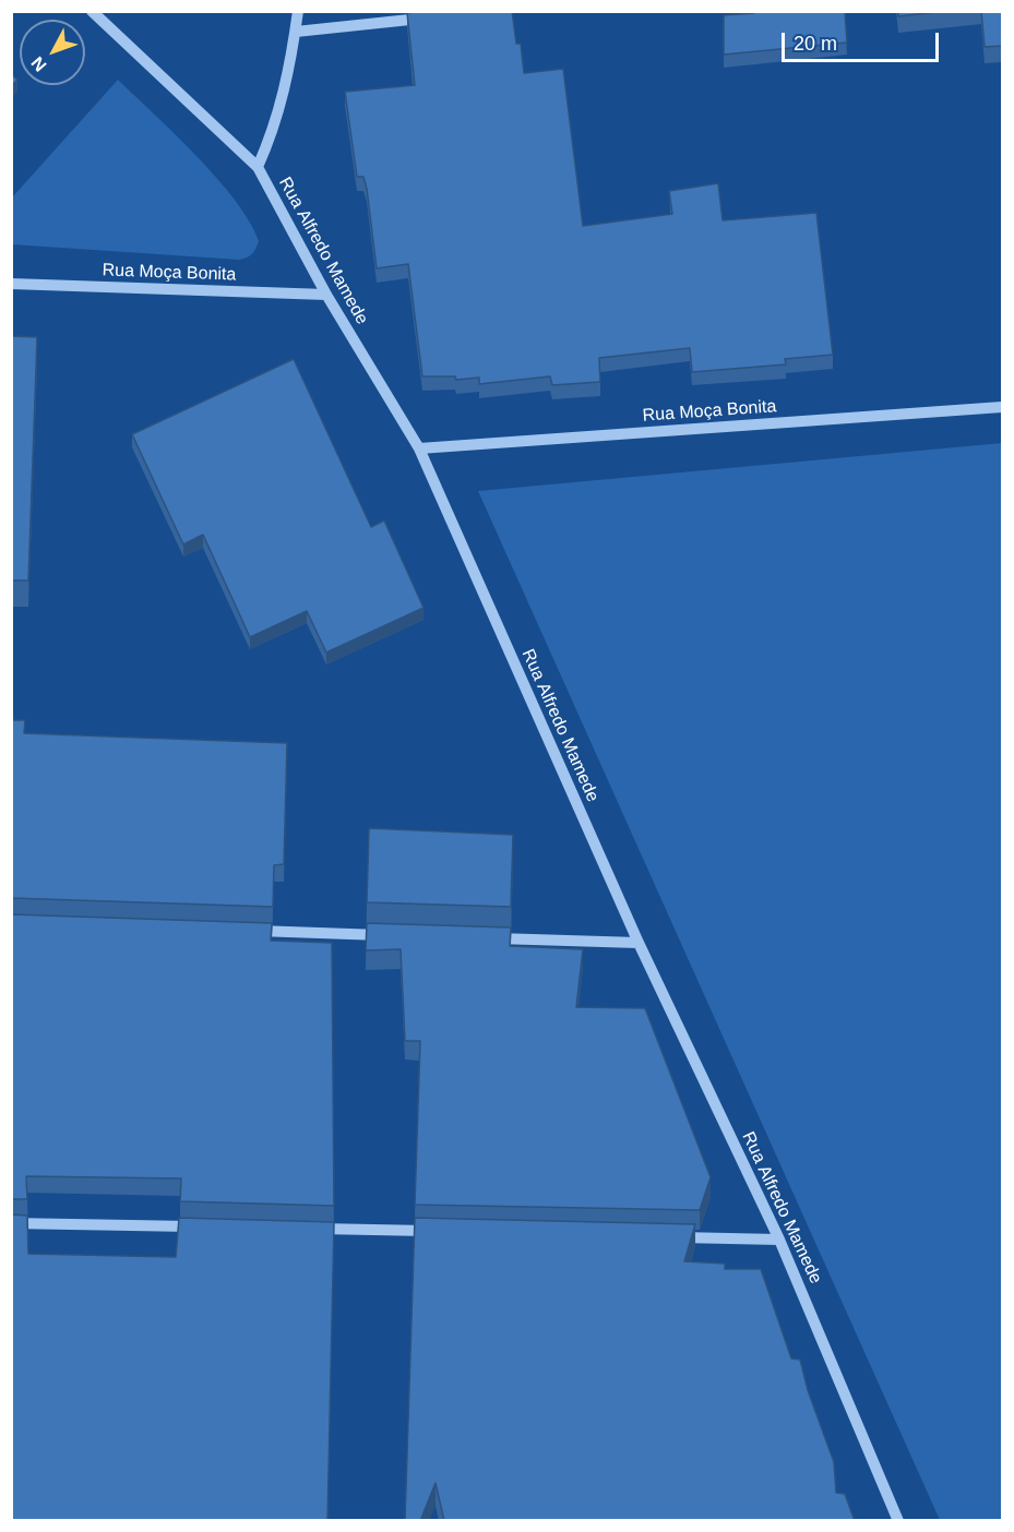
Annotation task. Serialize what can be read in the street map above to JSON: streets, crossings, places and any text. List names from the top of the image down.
{
  "streets": {
    "street": ["Rua Alfredo Mamede", "Rua Moça Bonita"]
  },
  "crossings": [
    ["Rua Alfredo Mamede", "Rua Moça Bonita"]
  ],
  "scale_bar": "20 m",
  "north": "bottom left"
}
